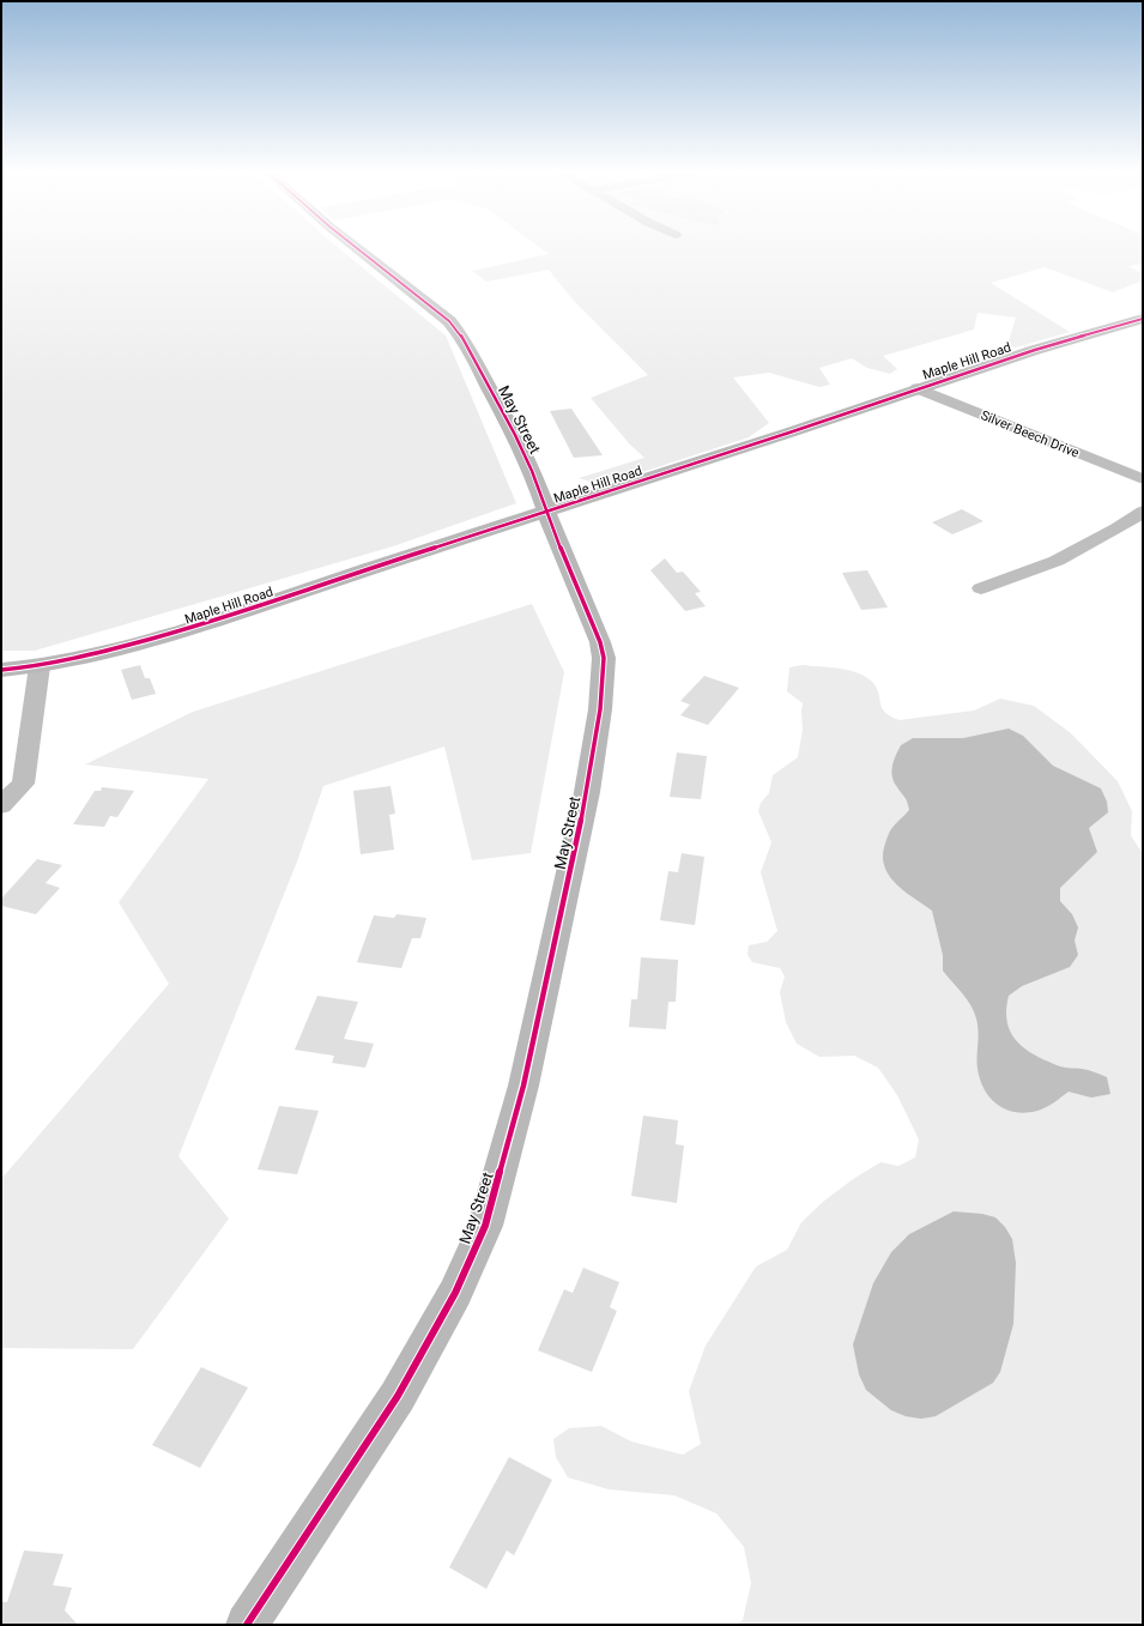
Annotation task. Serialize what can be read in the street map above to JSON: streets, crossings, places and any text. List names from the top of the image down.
{
  "streets": {
    "street": ["Maple Hill Road", "May Street", "Silver Beech Drive"]
  },
  "crossings": [
    ["Maple Hill Road", "May Street"],
    ["Maple Hill Road", "Silver Beech Drive"]
  ]
}
